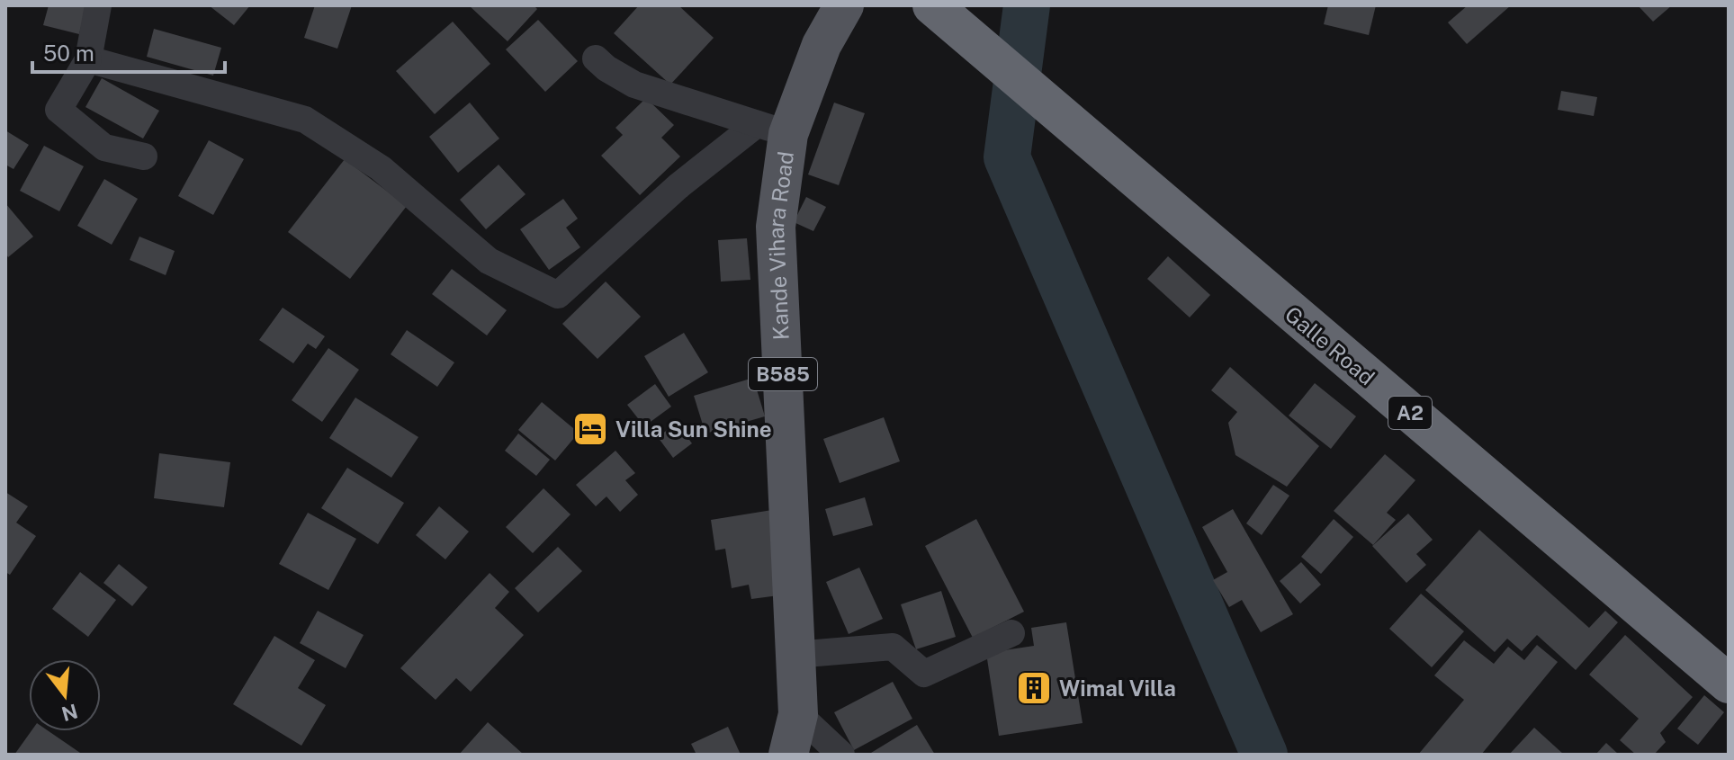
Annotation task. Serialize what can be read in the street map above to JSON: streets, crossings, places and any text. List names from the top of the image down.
{
  "streets": {
    "highway": ["Galle Road", "A2"],
    "main road": ["Kande Vihara Road", "B585"]
  },
  "places": {
    "hotel": ["Villa Sun Shine"],
    "building": ["Wimal Villa"]
  },
  "scale_bar": "50 m",
  "north": "bottom"
}
